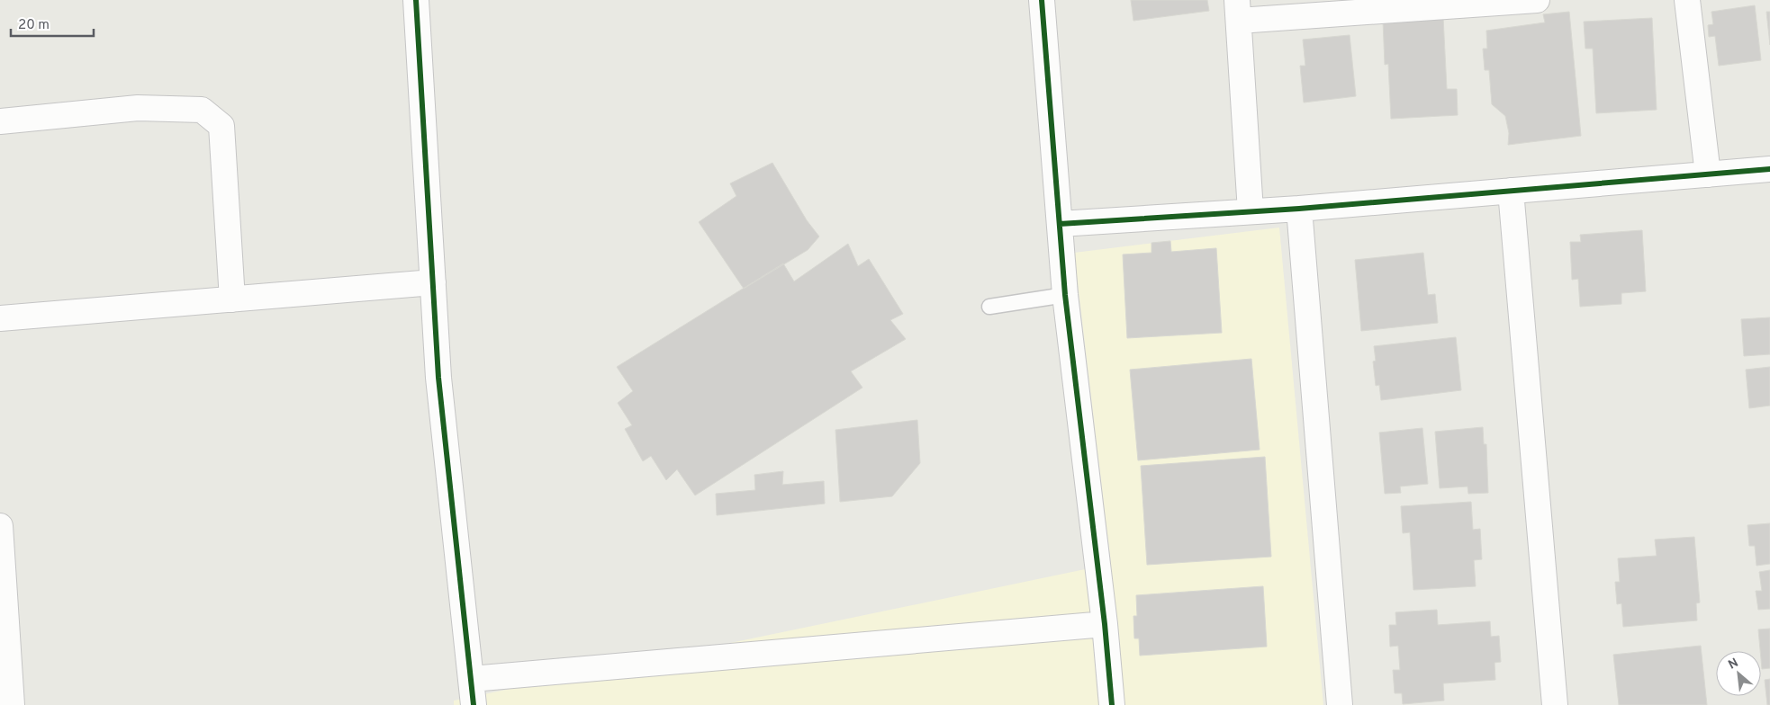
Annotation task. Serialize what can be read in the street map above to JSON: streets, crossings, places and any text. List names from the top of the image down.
{
  "scale_bar": "20 m",
  "north": "top left"
}
